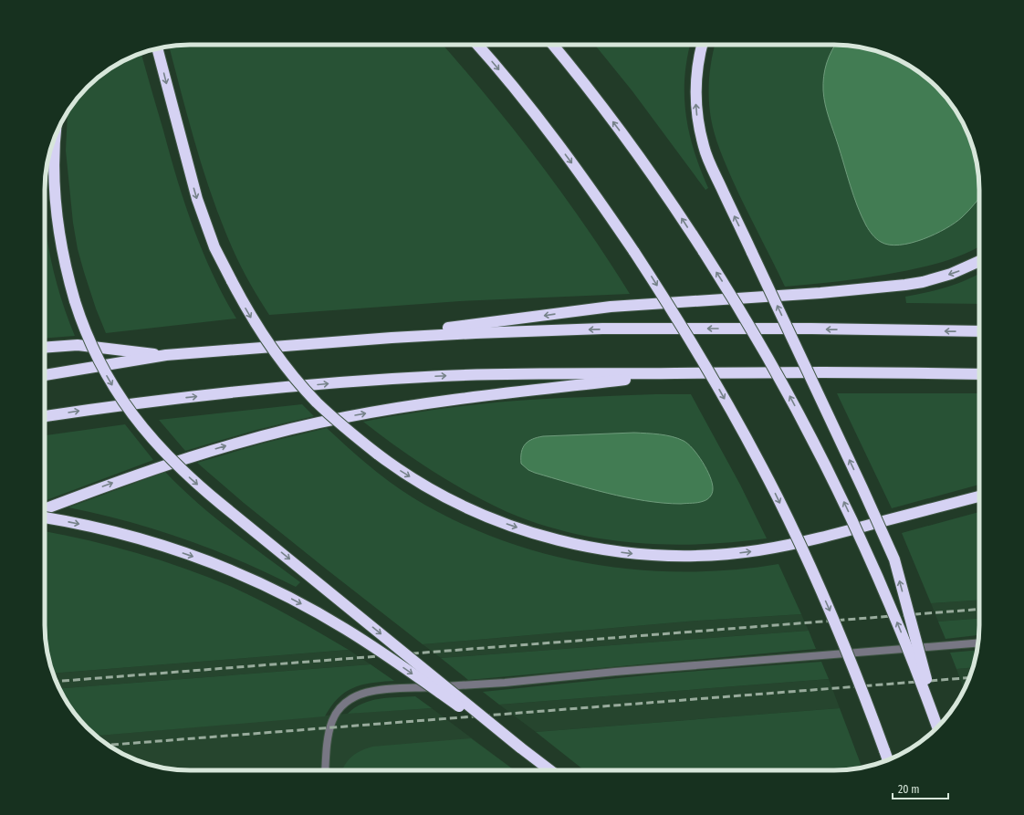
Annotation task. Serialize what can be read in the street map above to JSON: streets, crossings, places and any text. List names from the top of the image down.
{
  "scale_bar": "20 m"
}
